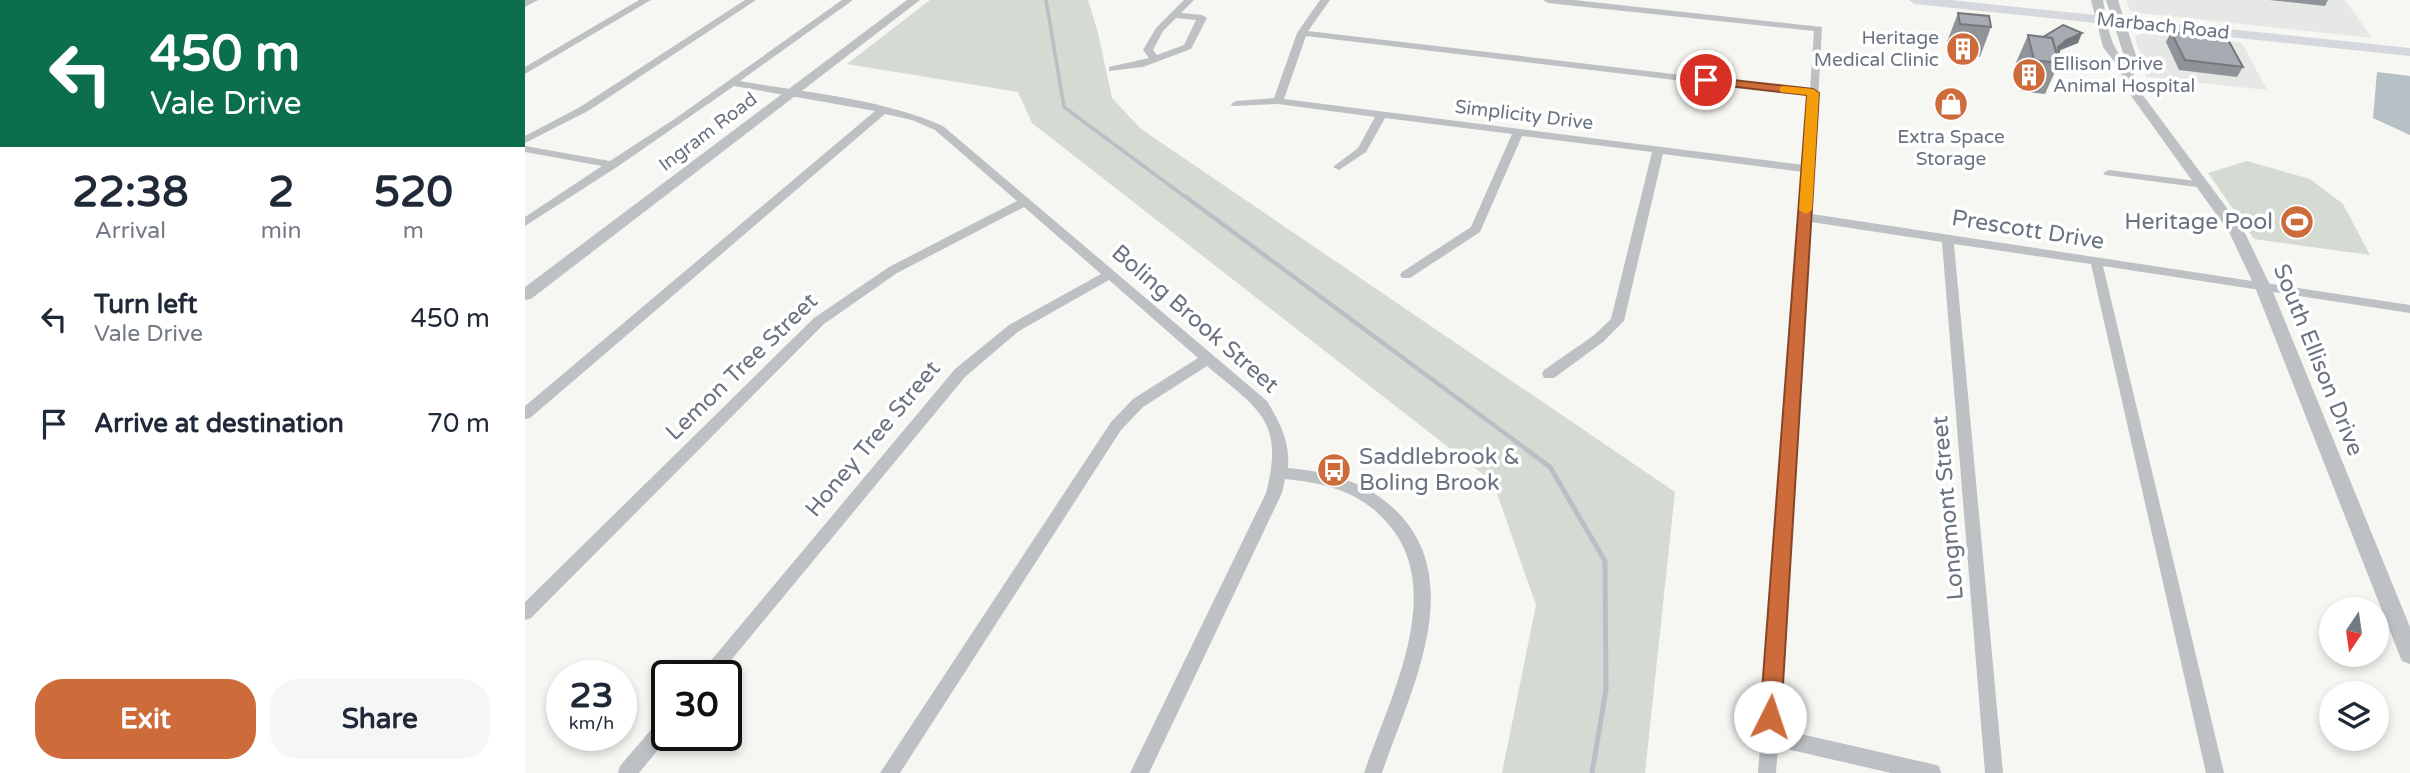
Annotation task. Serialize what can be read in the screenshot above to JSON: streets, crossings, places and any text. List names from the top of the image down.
{
  "streets": {
    "main road": ["Marbach Road"],
    "street": [
      "Simplicity Drive",
      "Ingram Road",
      "Prescott Drive",
      "Boling Brook Street",
      "South Ellison Drive",
      "Lemon Tree Street",
      "Honey Tree Street",
      "Longmont Street"
    ]
  },
  "crossings": [
    ["Marbach Road", "South Ellison Drive"],
    ["Ingram Road", "Boling Brook Street"],
    ["Prescott Drive", "South Ellison Drive"],
    ["Prescott Drive", "Longmont Street"],
    ["Boling Brook Street", "Lemon Tree Street"],
    ["Boling Brook Street", "Honey Tree Street"]
  ],
  "places": {
    "building": ["Heritage Medical Clinic", "Ellison Drive Animal Hospital"],
    "shop": ["Extra Space Storage"],
    "sports": ["Heritage Pool"],
    "bus stop": ["Saddlebrook & Boling Brook"]
  },
  "north": "bottom",
  "page": {
    "turn": ["450 m", "Vale Drive"],
    "eta": [
      "22:38",
      "Arrival",
      "2",
      "min",
      "520",
      "m"
    ],
    "list": [
      {
        "name": "Turn left",
        "note": "Vale Drive",
        "value": "450 m"
      },
      {
        "name": "Arrive at destination",
        "value": "70 m"
      }
    ],
    "speed": "23 km/h",
    "limit": "30",
    "buttons": ["Exit", "Share"]
  }
}
